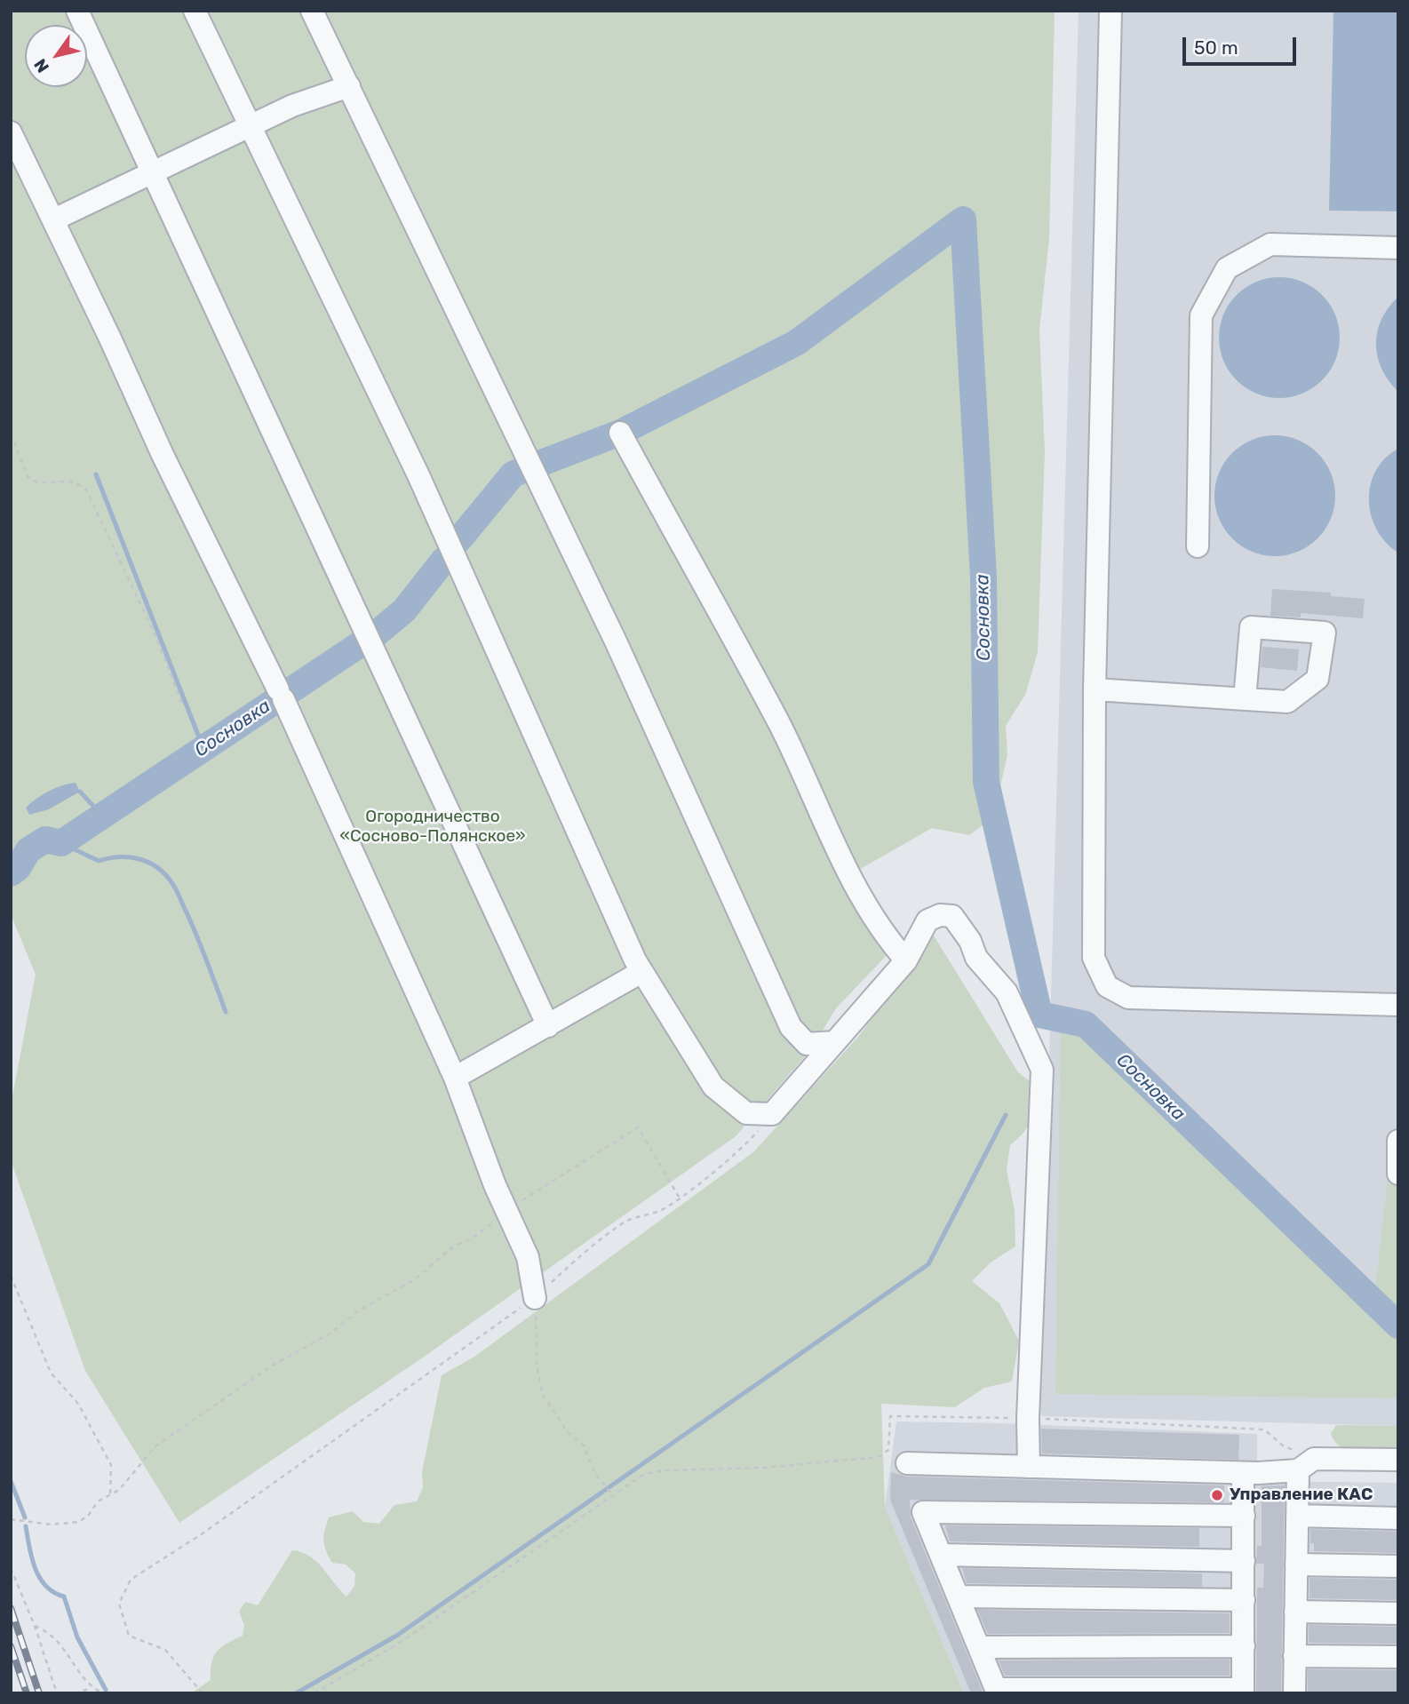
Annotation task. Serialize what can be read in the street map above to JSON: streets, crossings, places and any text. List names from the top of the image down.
{
  "water": ["Сосновка"],
  "parks": ["Огородничество «Сосново-Полянское»"],
  "places": ["Управление КАС"],
  "scale_bar": "50 m",
  "north": "bottom left"
}
